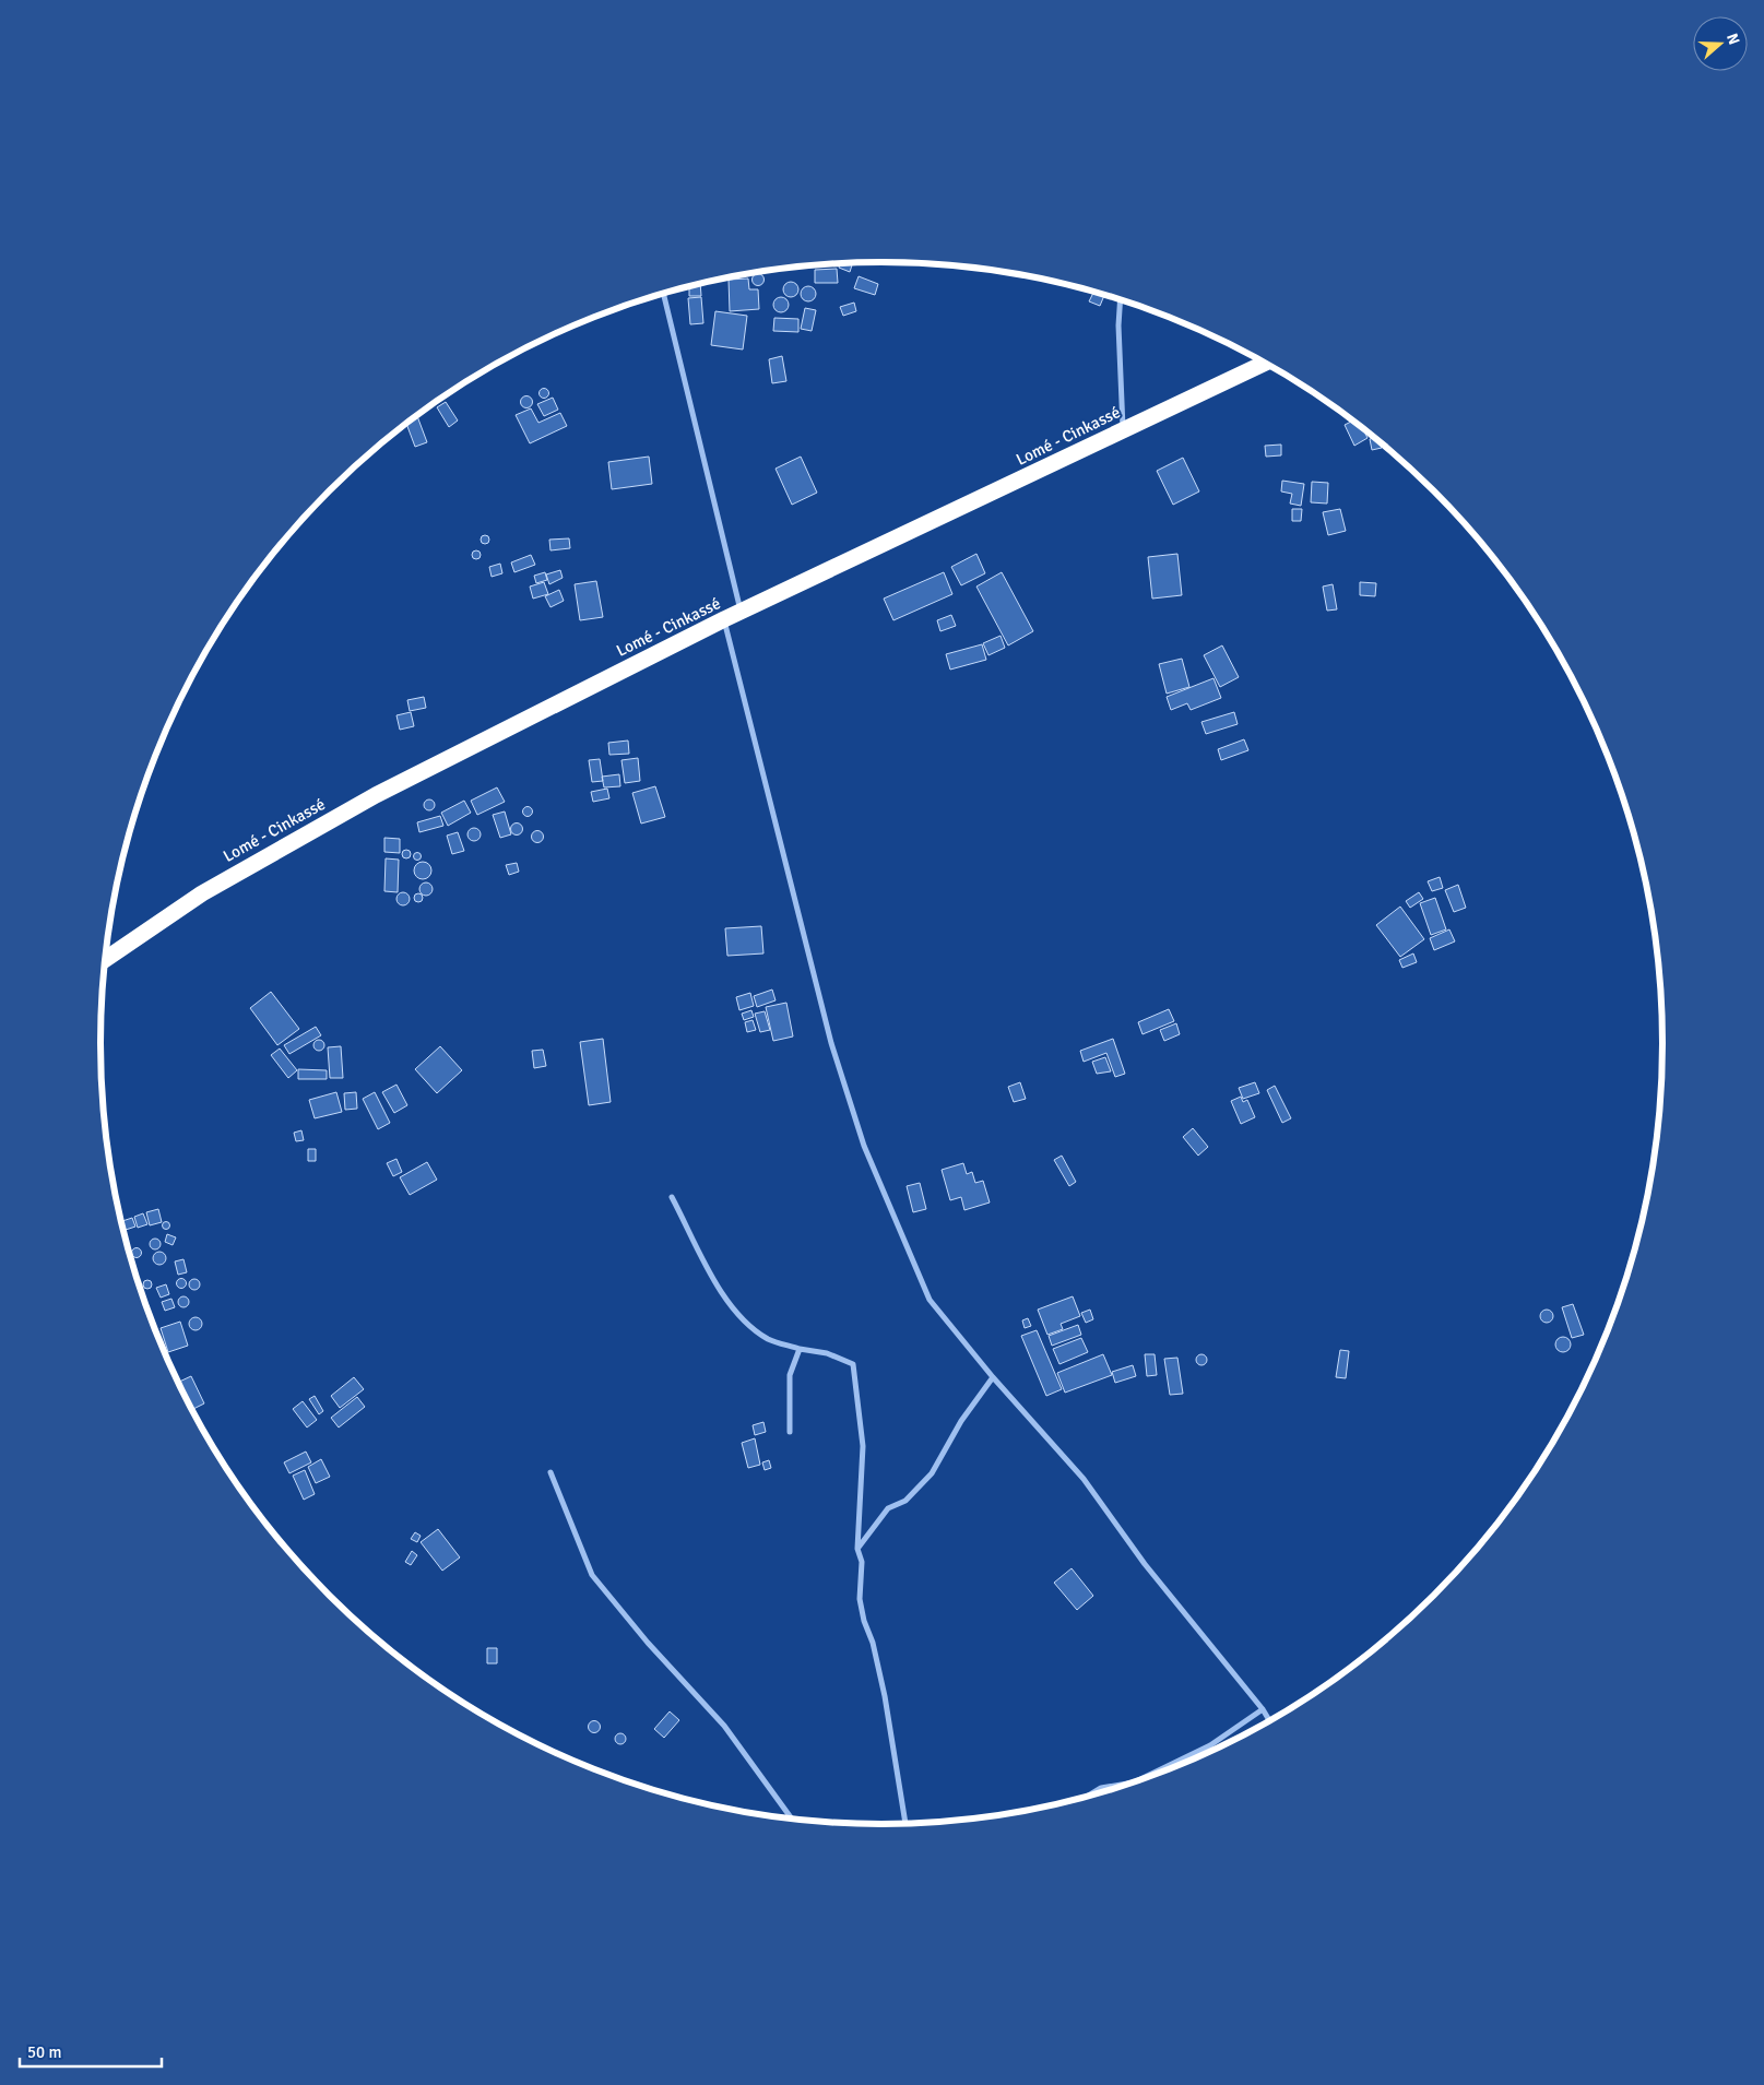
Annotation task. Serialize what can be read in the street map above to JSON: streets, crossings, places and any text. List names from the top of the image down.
{
  "streets": {
    "highway": ["Lomé - Cinkassé"]
  },
  "scale_bar": "50 m",
  "north": "right"
}
